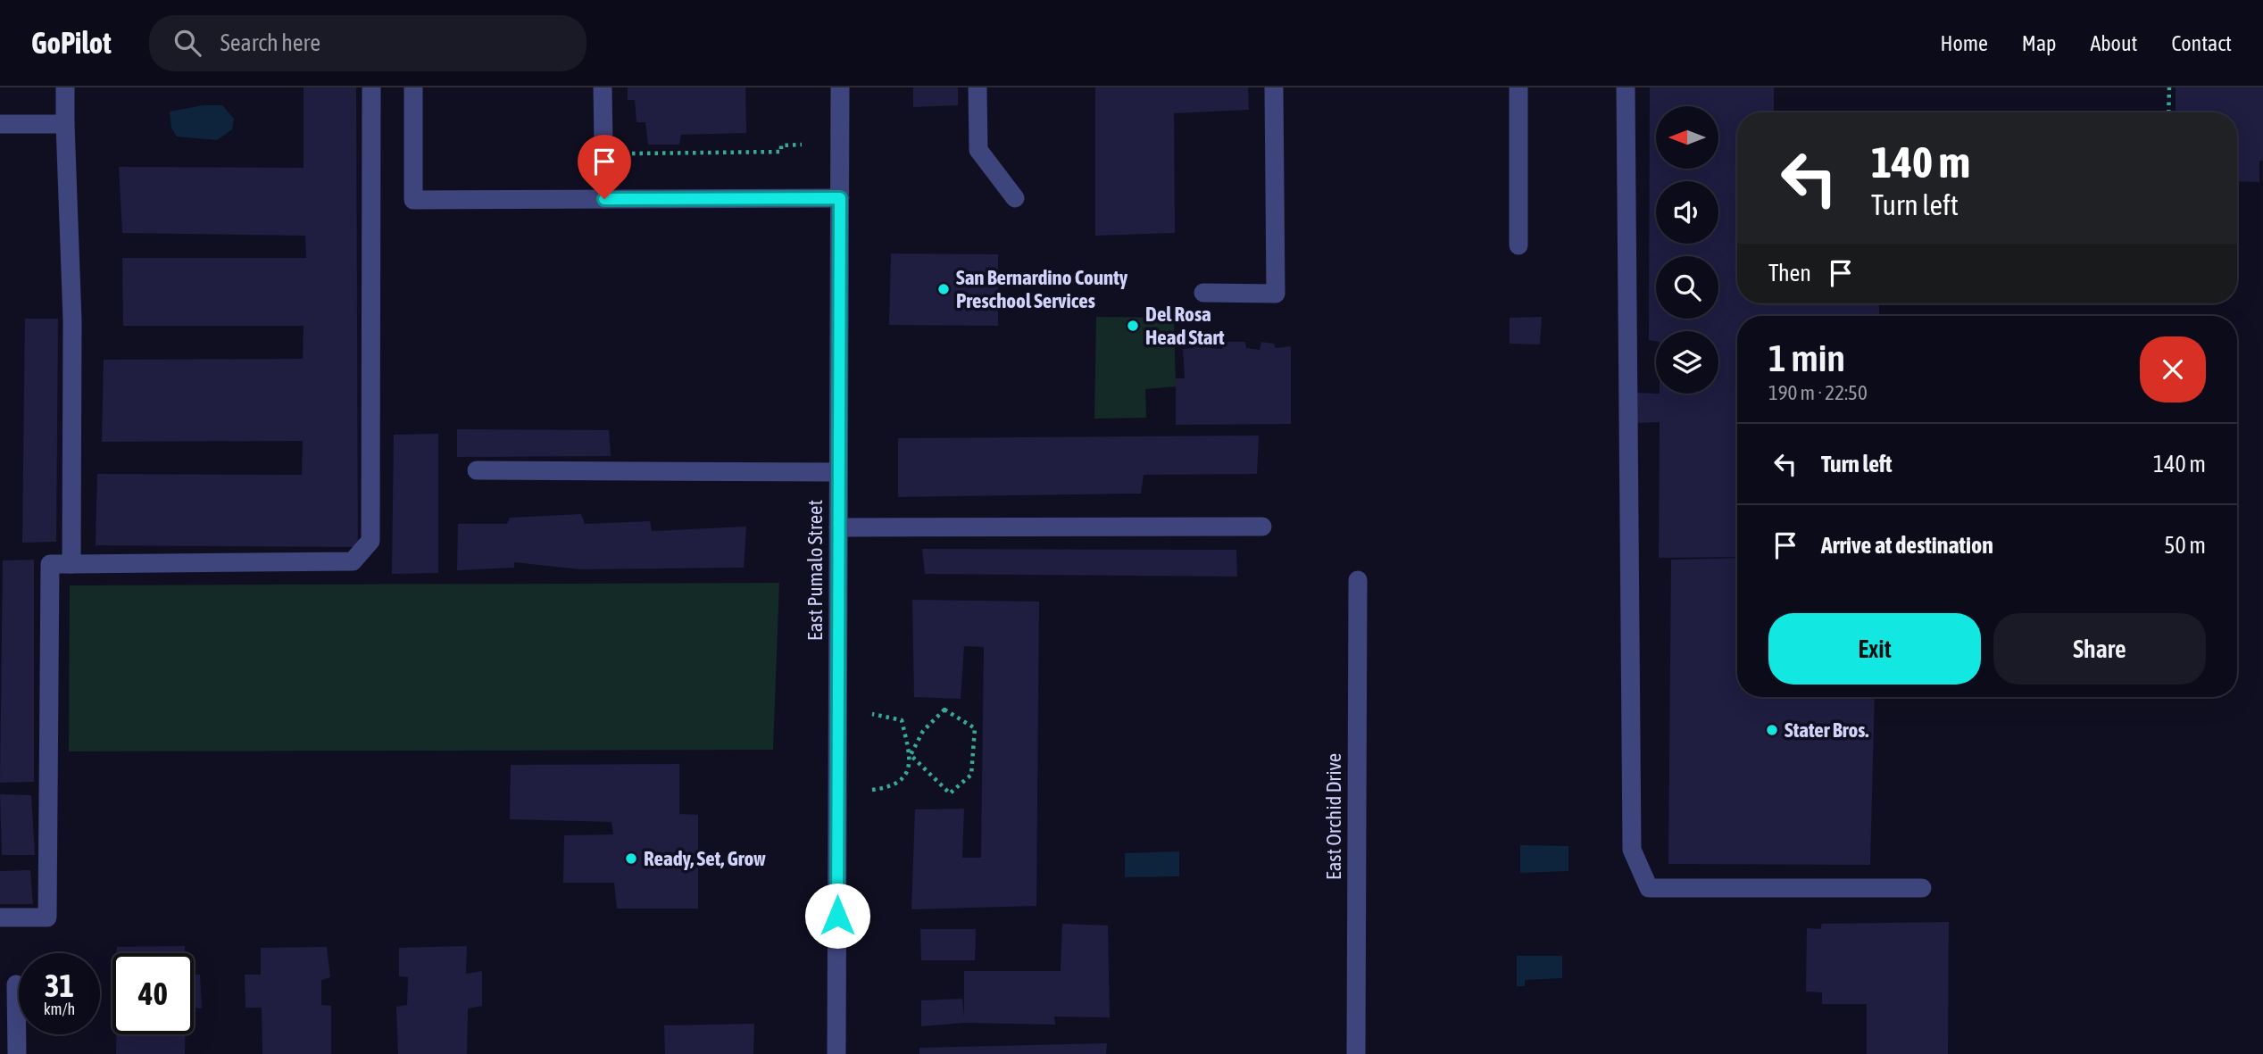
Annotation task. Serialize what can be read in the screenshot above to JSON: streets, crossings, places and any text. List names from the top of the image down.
{
  "streets": {
    "street": ["East Pumalo Street", "East Orchid Drive"]
  },
  "places": [
    "San Bernardino County Preschool Services",
    "Del Rosa Head Start",
    "Stater Bros.",
    "Ready, Set, Grow"
  ],
  "north": "left",
  "page": {
    "header": "GoPilot",
    "search": "Search here",
    "nav": [
      "Home",
      "Map",
      "About",
      "Contact"
    ],
    "turn": ["140 m", "Turn left"],
    "then": "Then",
    "heading": ["1 min", "190 m · 22:50"],
    "list": [
      {
        "name": "Turn left",
        "value": "140 m"
      },
      {
        "name": "Arrive at destination",
        "value": "50 m"
      }
    ],
    "buttons": ["Exit", "Share"],
    "speed": "31 km/h",
    "limit": "40"
  }
}
